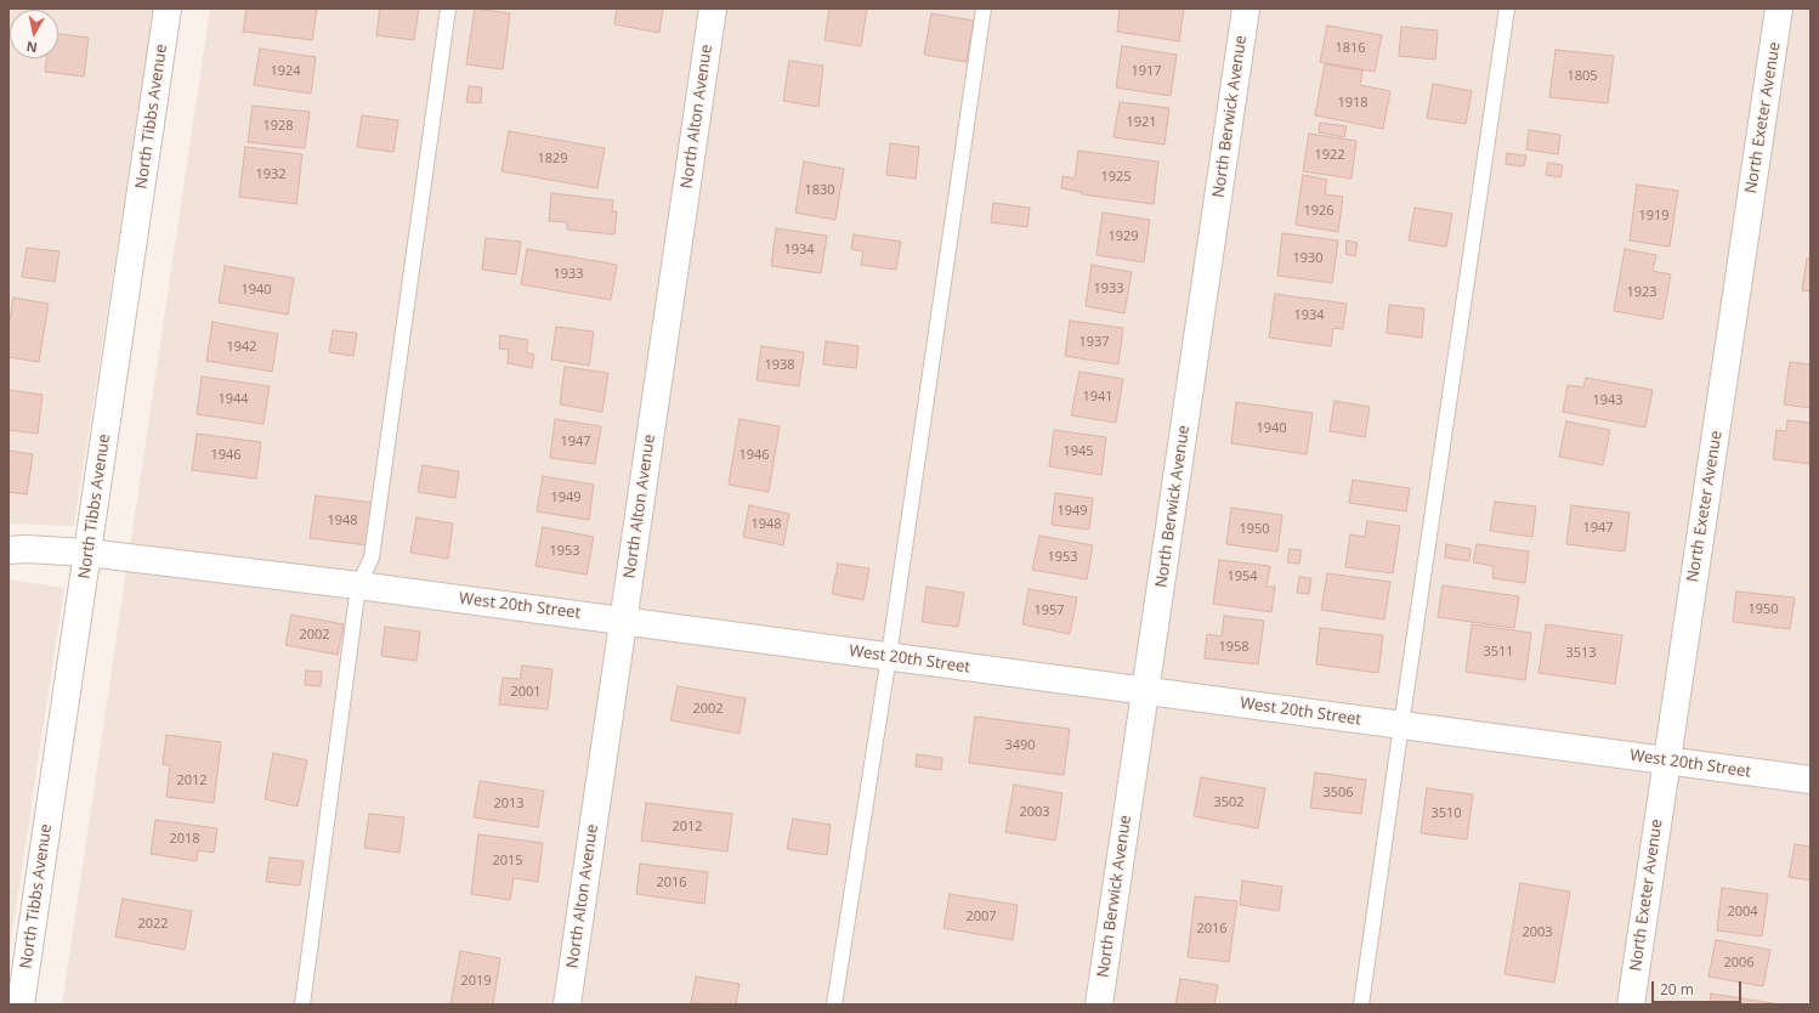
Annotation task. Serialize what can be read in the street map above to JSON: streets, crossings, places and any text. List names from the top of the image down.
{
  "streets": {
    "street": [
      "North Tibbs Avenue",
      "North Alton Avenue",
      "North Berwick Avenue",
      "North Exeter Avenue",
      "West 20th Street"
    ]
  },
  "crossings": [
    ["North Tibbs Avenue", "West 20th Street"],
    ["North Alton Avenue", "West 20th Street"],
    ["North Berwick Avenue", "West 20th Street"],
    ["North Exeter Avenue", "West 20th Street"]
  ],
  "house_numbers": [
    "1816",
    "1924",
    "1917",
    "1805",
    "1918",
    "1921",
    "1928",
    "1922",
    "1829",
    "1932",
    "1925",
    "1830",
    "1926",
    "1919",
    "1929",
    "1934",
    "1930",
    "1933",
    "1933",
    "1940",
    "1923",
    "1934",
    "1937",
    "1942",
    "1938",
    "1941",
    "1944",
    "1943",
    "1940",
    "1947",
    "1945",
    "1946",
    "1946",
    "1949",
    "1949",
    "1948",
    "1948",
    "1947",
    "1950",
    "1953",
    "1953",
    "1954",
    "1950",
    "1957",
    "2002",
    "1958",
    "3511",
    "3513",
    "2001",
    "2002",
    "3490",
    "2012",
    "3506",
    "3502",
    "2013",
    "2003",
    "3510",
    "2012",
    "2018",
    "2015",
    "2016",
    "2004",
    "2007",
    "2022",
    "2016",
    "2003",
    "2006",
    "2019"
  ],
  "scale_bar": "20 m",
  "north": "bottom"
}
